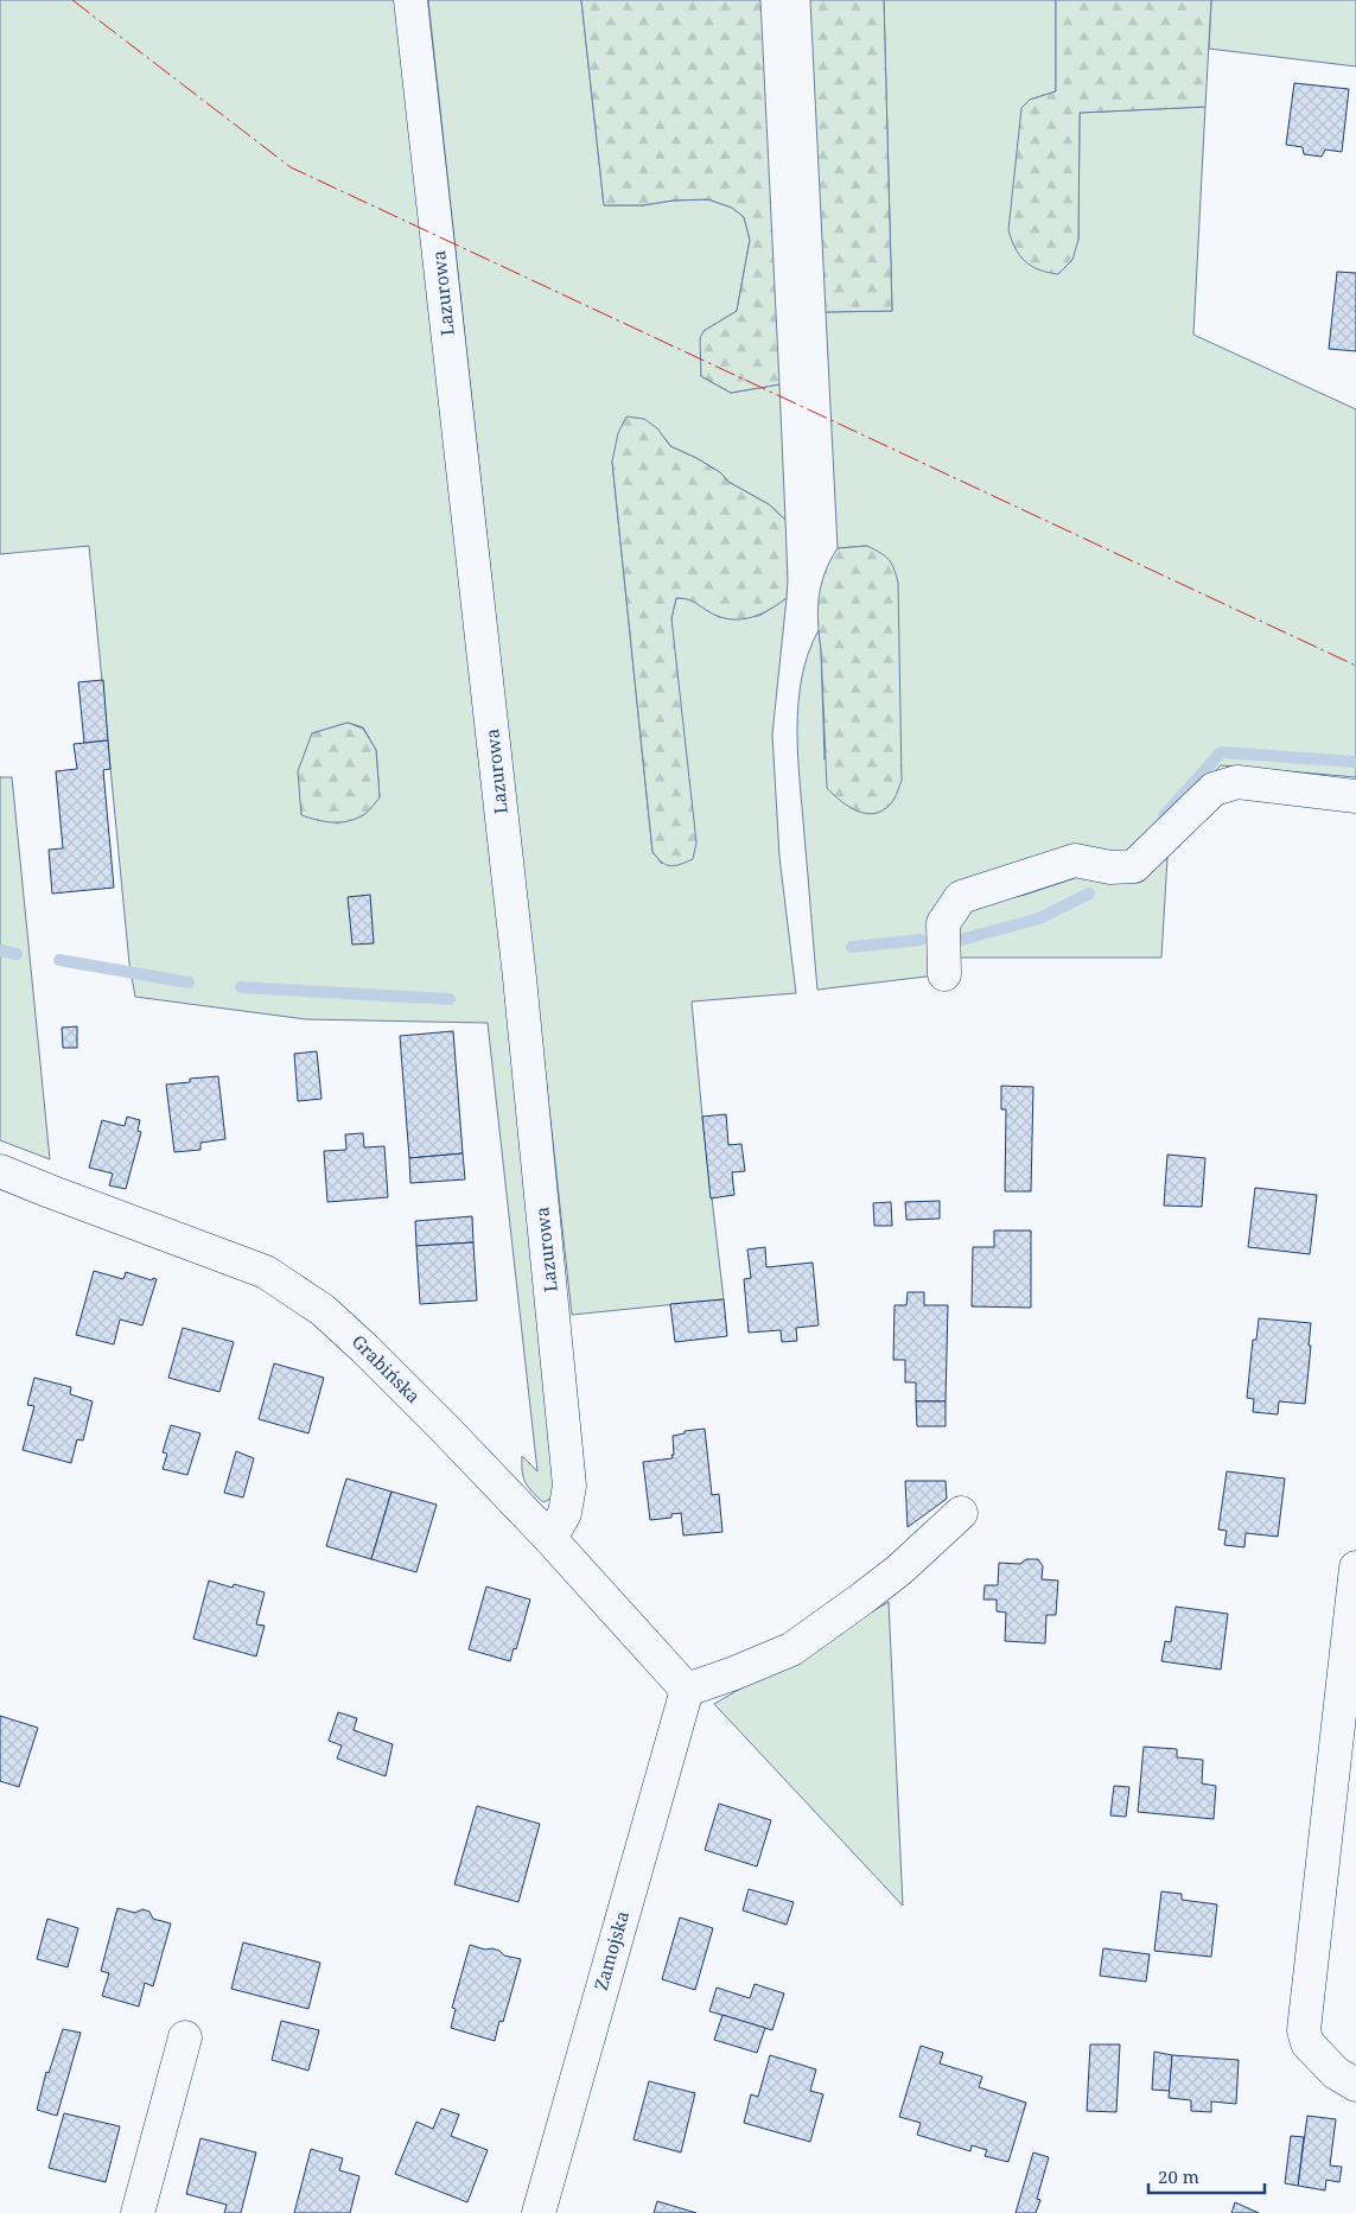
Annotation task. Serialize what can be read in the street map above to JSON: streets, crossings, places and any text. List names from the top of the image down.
{
  "streets": {
    "street": ["Lazurowa", "Grabińska", "Zamojska"]
  },
  "crossings": [
    ["Lazurowa", "Grabińska"],
    ["Grabińska", "Zamojska"]
  ],
  "scale_bar": "20 m"
}
